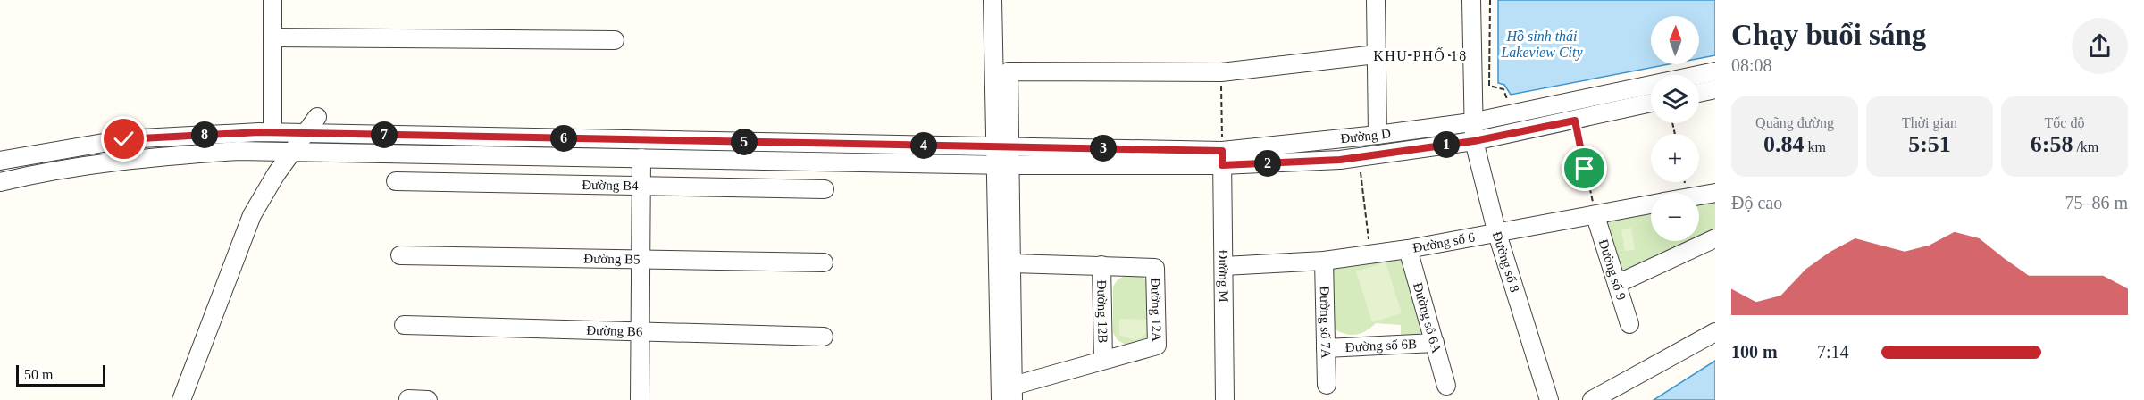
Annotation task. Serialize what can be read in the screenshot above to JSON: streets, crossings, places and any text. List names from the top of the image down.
{
  "streets": {
    "street": [
      "Đường D",
      "Đường B4",
      "Đường số 6",
      "Đường B5",
      "Đường số 8",
      "Đường số 9",
      "Đường M",
      "Đường 12A",
      "Đường 12B",
      "Đường số 6A",
      "Đường số 7A",
      "Đường B6",
      "Đường số 6B"
    ]
  },
  "crossings": [
    ["Đường D", "Đường số 8"],
    ["Đường D", "Đường M"],
    ["Đường số 6", "Đường số 8"],
    ["Đường số 6", "Đường số 9"],
    ["Đường số 6", "Đường M"],
    ["Đường số 6", "Đường số 6A"],
    ["Đường số 6", "Đường số 7A"],
    ["Đường 12A", "Đường 12B"],
    ["Đường số 6A", "Đường số 6B"],
    ["Đường số 7A", "Đường số 6B"]
  ],
  "districts": ["KHU PHỐ 18"],
  "water": ["Hồ sinh thái Lakeview City"],
  "scale_bar": "50 m",
  "north": "top",
  "page": {
    "heading": ["Chạy buổi sáng", "08:08"],
    "map_buttons": ["+", "−"],
    "stats": [
      ["Quãng đường", "0.84 km"],
      ["Thời gian", "5:51"],
      ["Tốc độ", "6:58 /km"]
    ],
    "pins": [
      "7",
      "8",
      "6",
      "5",
      "1",
      "4",
      "3",
      "2"
    ],
    "chart": ["Độ cao", "75–86 m"],
    "list": [
      {
        "name": "100 m",
        "note": "7:14"
      }
    ],
    "scale": "50 m"
  }
}
